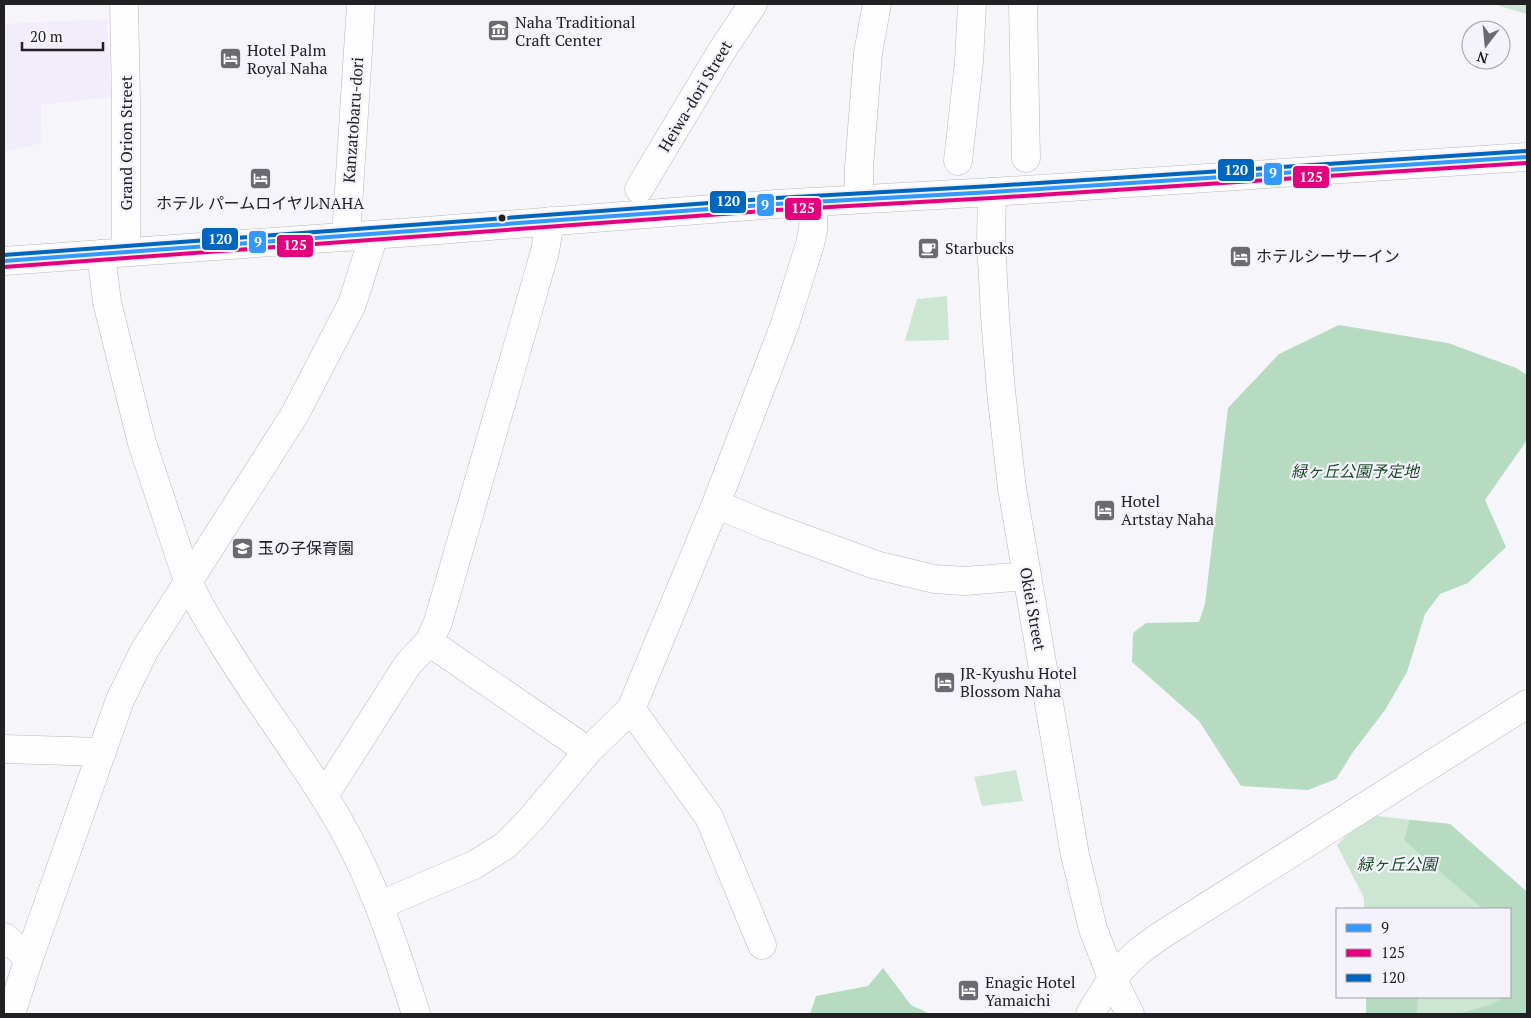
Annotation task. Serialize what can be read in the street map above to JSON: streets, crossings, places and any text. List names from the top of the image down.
{
  "streets": {
    "street": [
      "Heiwa-dori Street",
      "Kanzatobaru-dori",
      "Grand Orion Street",
      "Okiei Street"
    ]
  },
  "parks": ["緑ヶ丘公園予定地", "緑ヶ丘公園"],
  "places": {
    "museum": ["Naha Traditional Craft Center"],
    "hotel": [
      "Hotel Palm Royal Naha",
      "ホテル パームロイヤルNAHA",
      "ホテルシーサーイン",
      "Hotel Artstay Naha",
      "JR-Kyushu Hotel Blossom Naha",
      "Enagic Hotel Yamaichi"
    ],
    "cafe": ["Starbucks"],
    "school or university": ["玉の子保育園"]
  },
  "lines": ["transit line 120", "transit line 9", "transit line 125"],
  "legend": ["9", "125", "120"],
  "scale_bar": "20 m",
  "north": "bottom"
}
